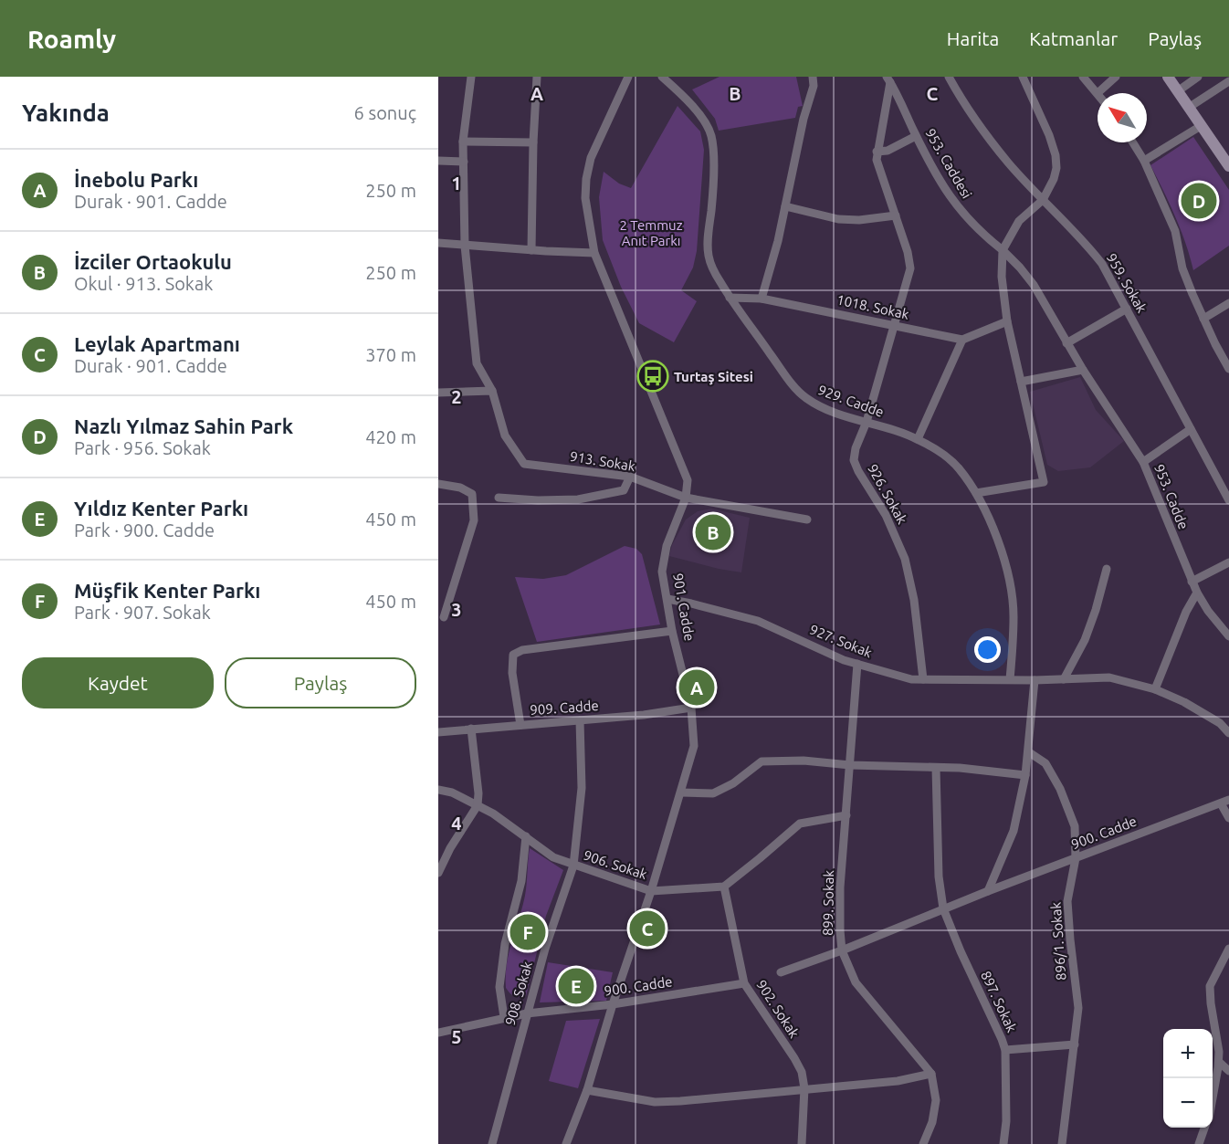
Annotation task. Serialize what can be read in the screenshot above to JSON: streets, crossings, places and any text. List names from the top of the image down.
{
  "streets": {
    "street": [
      "953. Caddesi",
      "959. Sokak",
      "1018. Sokak",
      "929. Cadde",
      "913. Sokak",
      "926. Sokak",
      "953. Cadde",
      "901. Cadde",
      "927. Sokak",
      "909. Cadde",
      "900. Cadde",
      "906. Sokak",
      "899. Sokak",
      "896/1. Sokak",
      "908. Sokak",
      "897. Sokak",
      "902. Sokak"
    ]
  },
  "crossings": [
    ["953. Caddesi", "953. Cadde"],
    ["1018. Sokak", "929. Cadde"],
    ["1018. Sokak", "926. Sokak"],
    ["929. Cadde", "926. Sokak"],
    ["929. Cadde", "927. Sokak"],
    ["913. Sokak", "901. Cadde"],
    ["926. Sokak", "927. Sokak"],
    ["901. Cadde", "927. Sokak"],
    ["901. Cadde", "909. Cadde"],
    ["901. Cadde", "900. Cadde"],
    ["901. Cadde", "906. Sokak"],
    ["927. Sokak", "899. Sokak"],
    ["909. Cadde", "908. Sokak"],
    ["900. Cadde", "899. Sokak"],
    ["900. Cadde", "896/1. Sokak"],
    ["900. Cadde", "908. Sokak"],
    ["900. Cadde", "897. Sokak"],
    ["900. Cadde", "902. Sokak"],
    ["906. Sokak", "908. Sokak"],
    ["906. Sokak", "902. Sokak"]
  ],
  "parks": ["2 Temmuz Anıt Parkı"],
  "places": {
    "bus stop": ["Turtaş Sitesi"]
  },
  "north": "top left",
  "page": {
    "header": "Roamly",
    "nav": ["Harita", "Katmanlar", "Paylaş"],
    "heading": ["Yakında", "6 sonuç"],
    "list": [
      {
        "mark": "A",
        "name": "İnebolu Parkı",
        "note": "Durak · 901. Cadde",
        "value": "250 m"
      },
      {
        "mark": "B",
        "name": "İzciler Ortaokulu",
        "note": "Okul · 913. Sokak",
        "value": "250 m"
      },
      {
        "mark": "C",
        "name": "Leylak Apartmanı",
        "note": "Durak · 901. Cadde",
        "value": "370 m"
      },
      {
        "mark": "D",
        "name": "Nazlı Yılmaz Sahin Park",
        "note": "Park · 956. Sokak",
        "value": "420 m"
      },
      {
        "mark": "E",
        "name": "Yıldız Kenter Parkı",
        "note": "Park · 900. Cadde",
        "value": "450 m"
      },
      {
        "mark": "F",
        "name": "Müşfik Kenter Parkı",
        "note": "Park · 907. Sokak",
        "value": "450 m"
      }
    ],
    "pins": [
      "D",
      "B",
      "A",
      "C",
      "F",
      "E"
    ],
    "buttons": ["Kaydet", "Paylaş"],
    "map_buttons": ["+", "−"]
  },
  "grid": {
    "columns": ["A", "B", "C"],
    "rows": [
      "1",
      "2",
      "3",
      "4",
      "5"
    ]
  }
}
